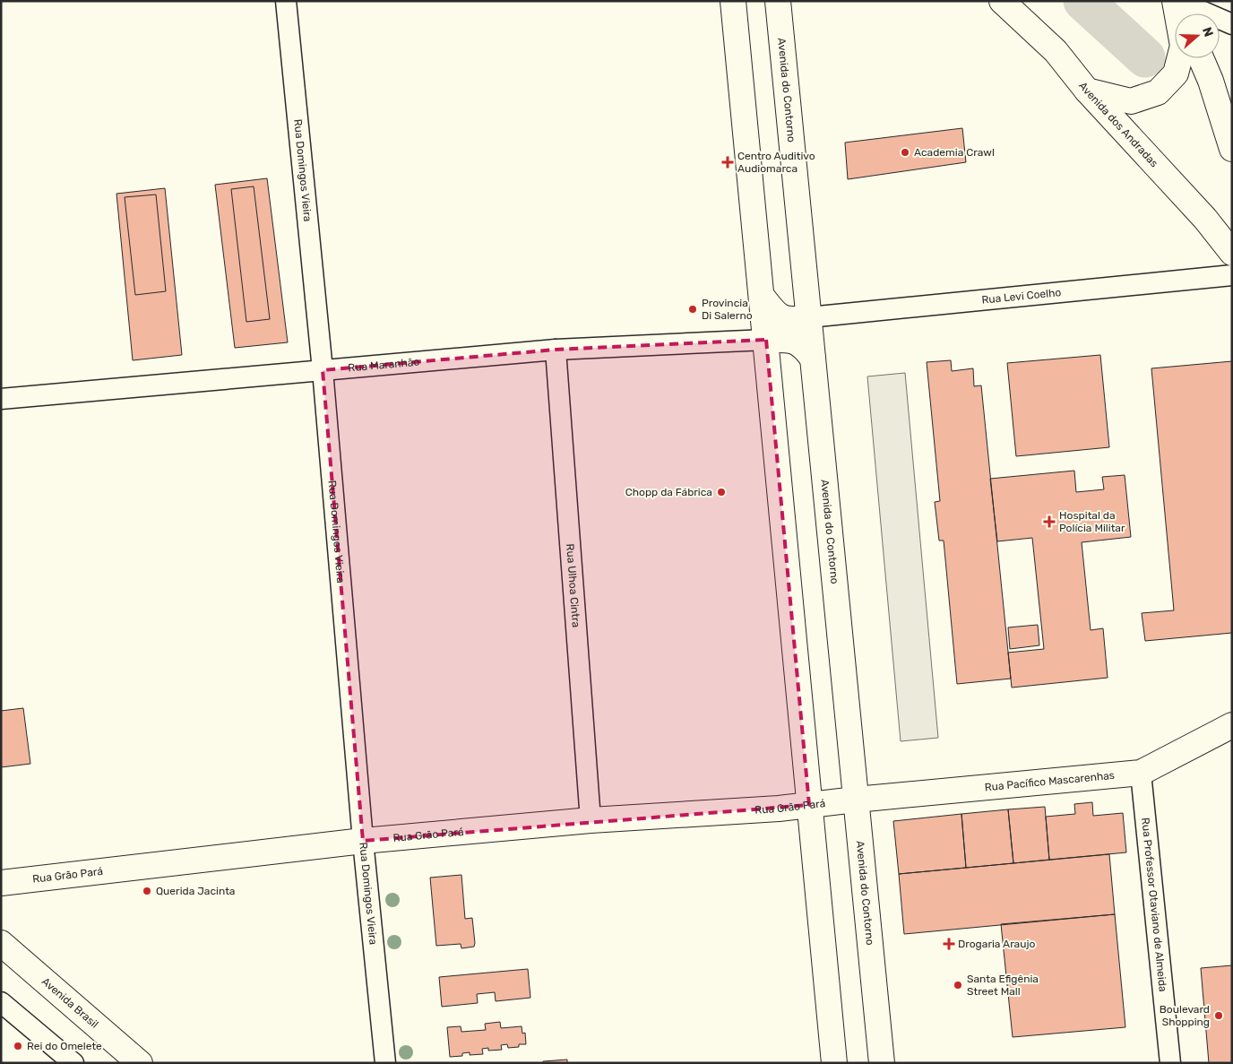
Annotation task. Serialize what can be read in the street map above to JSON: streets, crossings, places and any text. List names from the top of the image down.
{
  "streets": {
    "main road": [
      "Avenida do Contorno",
      "Avenida dos Andradas",
      "Rua Pacífico Mascarenhas",
      "Rua Grão Pará",
      "Avenida Brasil"
    ],
    "street": [
      "Rua Domingos Vieira",
      "Rua Levi Coelho",
      "Rua Maranhão",
      "Rua Ulhoa Cintra",
      "Rua Professor Otaviano de Almeida"
    ]
  },
  "crossings": [
    ["Avenida do Contorno", "Rua Levi Coelho"],
    ["Avenida do Contorno", "Rua Pacífico Mascarenhas"],
    ["Avenida do Contorno", "Rua Grão Pará"],
    ["Rua Domingos Vieira", "Rua Maranhão"],
    ["Rua Domingos Vieira", "Rua Grão Pará"],
    ["Rua Maranhão", "Rua Ulhoa Cintra"],
    ["Rua Ulhoa Cintra", "Rua Grão Pará"],
    ["Rua Pacífico Mascarenhas", "Rua Grão Pará"],
    ["Rua Pacífico Mascarenhas", "Rua Professor Otaviano de Almeida"]
  ],
  "places": {
    "other": [
      "Academia Crawl",
      "Provincia Di Salerno",
      "Chopp da Fábrica",
      "Querida Jacinta",
      "Santa Efigênia Street Mall",
      "Boulevard Shopping",
      "Rei do Omelete"
    ],
    "health": ["Centro Auditivo Audiomarca", "Hospital da Polícia Militar", "Drogaria Araujo"]
  },
  "north": "right"
}
